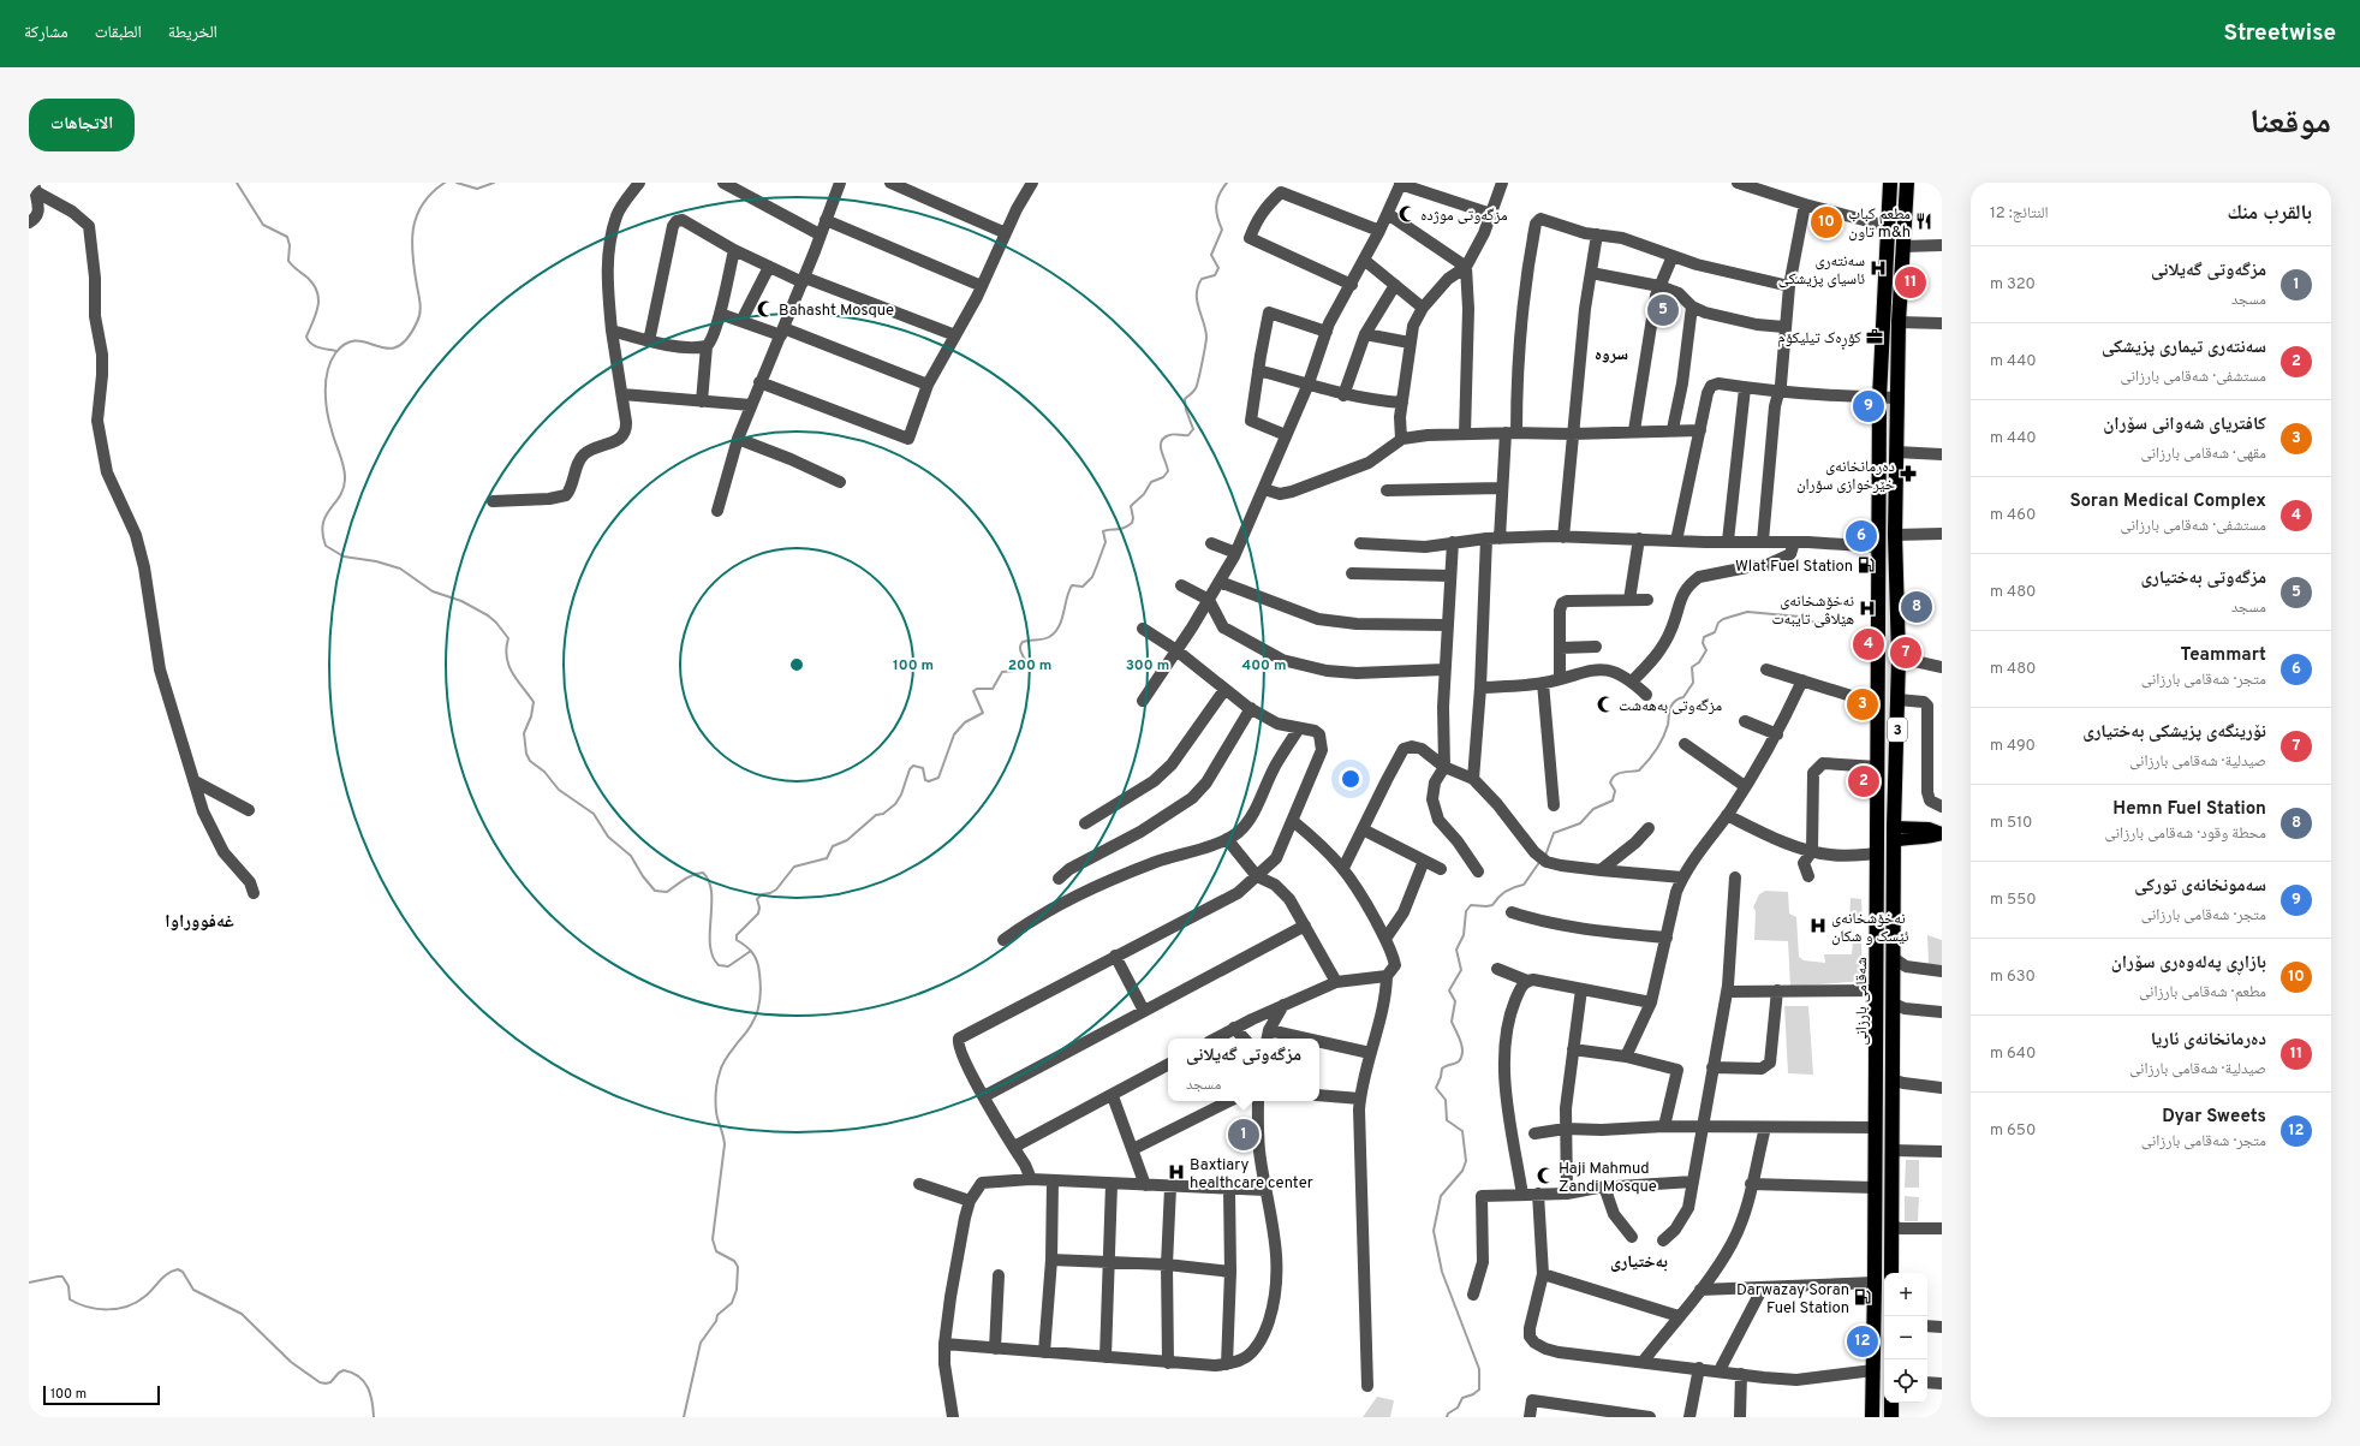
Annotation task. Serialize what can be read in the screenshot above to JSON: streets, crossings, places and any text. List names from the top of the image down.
{
  "streets": {
    "highway": ["3", "شەقامی بارزانی"]
  },
  "districts": ["سروە", "غەفووراوا", "بەختیاری"],
  "places": {
    "mosque": [
      "مزگەوتی موژدە",
      "Bahasht Mosque",
      "مزگەوتی بەهەشت",
      "Haji Mahmud Zandi Mosque"
    ],
    "restaurant": ["مطعم كباب تاون m&h"],
    "hospital": [
      "سەنتەری ئاسیای پزیشکی",
      "نەخۆشخانەی هێلاڤی تایبەت",
      "نەخۆشخانەی ئێسک و شکان",
      "Baxtiary healthcare center"
    ],
    "office": ["کۆڕەک تیلیکۆم"],
    "pharmacy": ["دەرمانخانەی خێرخوازی سۆران"],
    "fuel station": ["Wlat Fuel Station", "Darwazay Soran Fuel Station"]
  },
  "scale_bar": "100 m",
  "page": {
    "header": "Streetwise",
    "nav": ["الخريطة", "الطبقات", "مشاركة"],
    "title": "موقعنا",
    "buttons": "الاتجاهات",
    "heading": ["بالقرب منك", "النتائج: 12"],
    "pins": [
      "10",
      "11",
      "5",
      "9",
      "6",
      "8",
      "4",
      "7",
      "3",
      "2",
      "1",
      "12"
    ],
    "list": [
      {
        "mark": "1",
        "name": "مزگەوتی گەیلانی",
        "note": "مسجد",
        "value": "320 m"
      },
      {
        "mark": "2",
        "name": "سەنتەری تیماری پزیشکی",
        "note": "مستشفى · شەقامی بارزانی",
        "value": "440 m"
      },
      {
        "mark": "3",
        "name": "کافتریای شەوانی سۆران",
        "note": "مقهى · شەقامی بارزانی",
        "value": "440 m"
      },
      {
        "mark": "4",
        "name": "Soran Medical Complex",
        "note": "مستشفى · شەقامی بارزانی",
        "value": "460 m"
      },
      {
        "mark": "5",
        "name": "مزگەوتی بەختیاری",
        "note": "مسجد",
        "value": "480 m"
      },
      {
        "mark": "6",
        "name": "Teammart",
        "note": "متجر · شەقامی بارزانی",
        "value": "480 m"
      },
      {
        "mark": "7",
        "name": "نۆرینگەی پزیشکی بەختیاری",
        "note": "صيدلية · شەقامی بارزانی",
        "value": "490 m"
      },
      {
        "mark": "8",
        "name": "Hemn Fuel Station",
        "note": "محطة وقود · شەقامی بارزانی",
        "value": "510 m"
      },
      {
        "mark": "9",
        "name": "سەمونخانەی تورکی",
        "note": "متجر · شەقامی بارزانی",
        "value": "550 m"
      },
      {
        "mark": "10",
        "name": "بازاڕی پەلەوەری سۆران",
        "note": "مطعم · شەقامی بارزانی",
        "value": "630 m"
      },
      {
        "mark": "11",
        "name": "دەرمانخانەی ئاریا",
        "note": "صيدلية · شەقامی بارزانی",
        "value": "640 m"
      },
      {
        "mark": "12",
        "name": "Dyar Sweets",
        "note": "متجر · شەقامی بارزانی",
        "value": "650 m"
      }
    ],
    "popup": ["مزگەوتی گەیلانی", "مسجد"],
    "map_buttons": ["+", "−"],
    "scale": "100 m"
  },
  "rings": [
    "100 m",
    "200 m",
    "300 m",
    "400 m"
  ]
}
